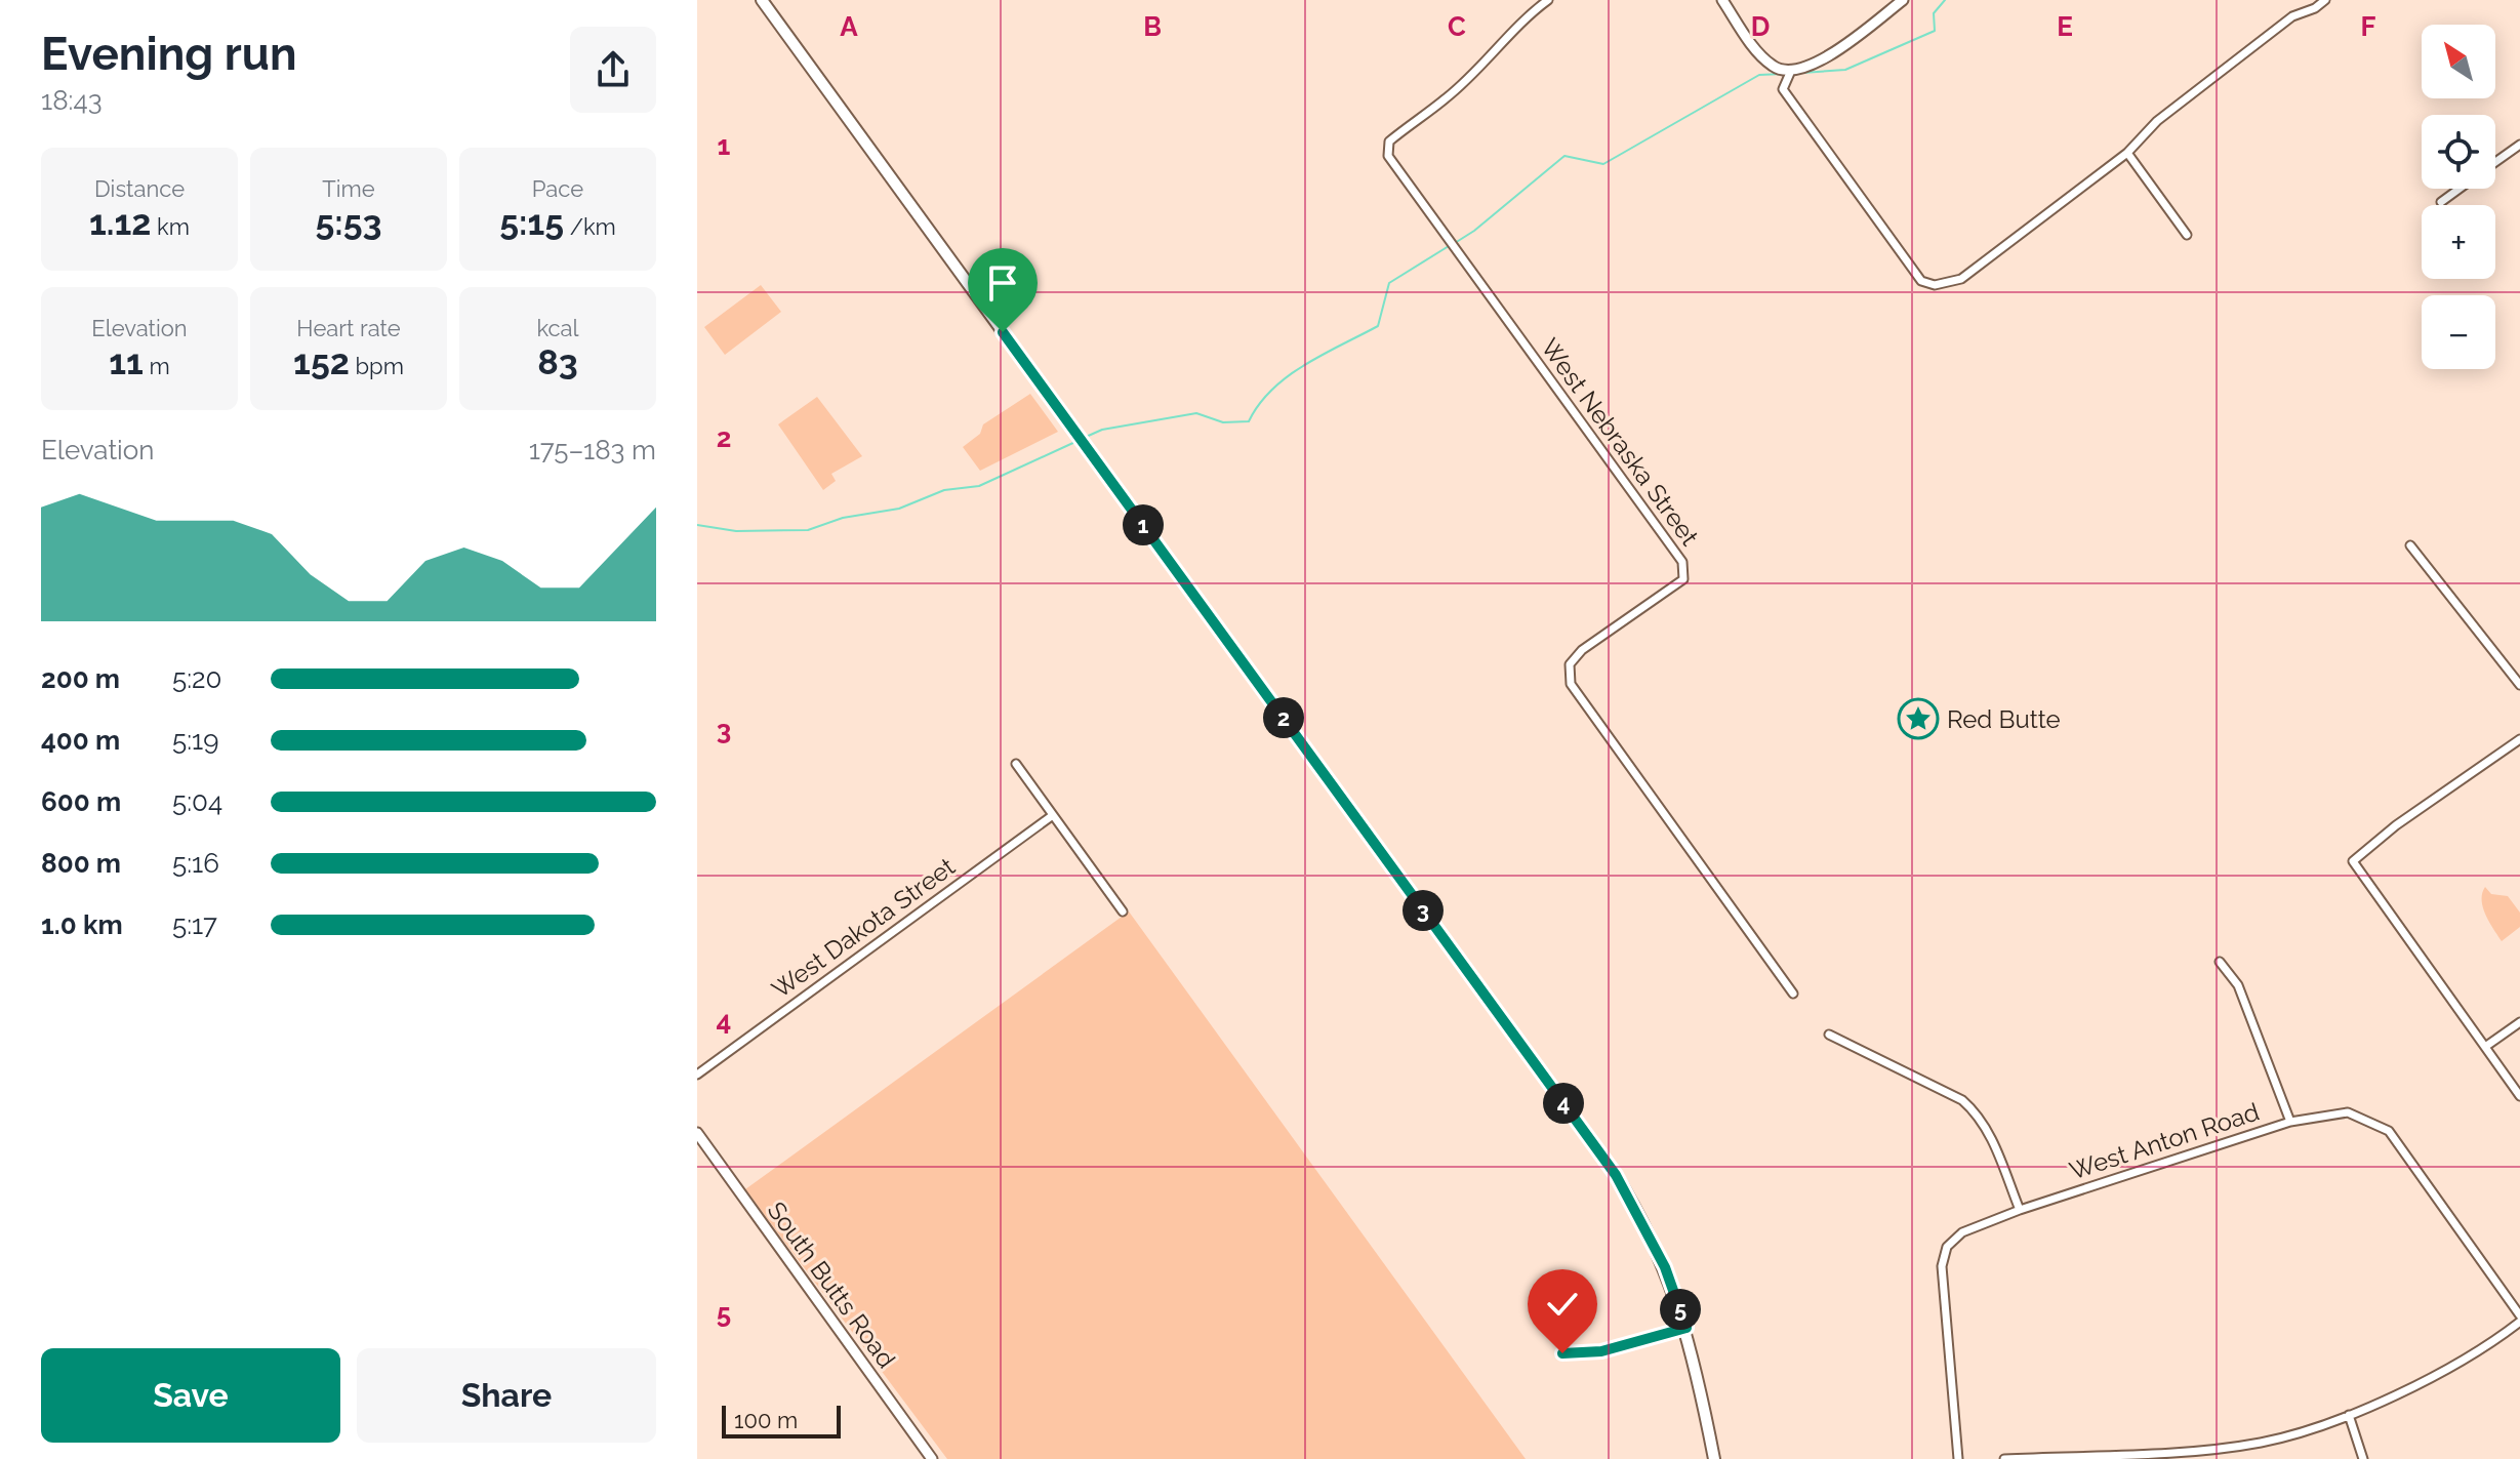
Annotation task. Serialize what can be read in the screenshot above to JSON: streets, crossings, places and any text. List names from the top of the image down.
{
  "streets": {
    "street": [
      "West Nebraska Street",
      "West Dakota Street",
      "West Anton Road",
      "South Butts Road"
    ]
  },
  "places": {
    "place": ["Red Butte"]
  },
  "scale_bar": "100 m",
  "north": "top left",
  "page": {
    "heading": ["Evening run", "18:43"],
    "map_buttons": ["+", "−"],
    "stats": [
      ["Distance", "1.12 km"],
      ["Time", "5:53"],
      ["Pace", "5:15 /km"],
      ["Elevation", "11 m"],
      ["Heart rate", "152 bpm"],
      ["kcal", "83"]
    ],
    "chart": ["Elevation", "175–183 m"],
    "pins": [
      "1",
      "2",
      "3",
      "4",
      "5"
    ],
    "list": [
      {
        "name": "200 m",
        "note": "5:20"
      },
      {
        "name": "400 m",
        "note": "5:19"
      },
      {
        "name": "600 m",
        "note": "5:04"
      },
      {
        "name": "800 m",
        "note": "5:16"
      },
      {
        "name": "1.0 km",
        "note": "5:17"
      }
    ],
    "buttons": ["Save", "Share"],
    "scale": "100 m"
  },
  "grid": {
    "columns": [
      "A",
      "B",
      "C",
      "D",
      "E",
      "F"
    ],
    "rows": [
      "1",
      "2",
      "3",
      "4",
      "5"
    ]
  }
}
